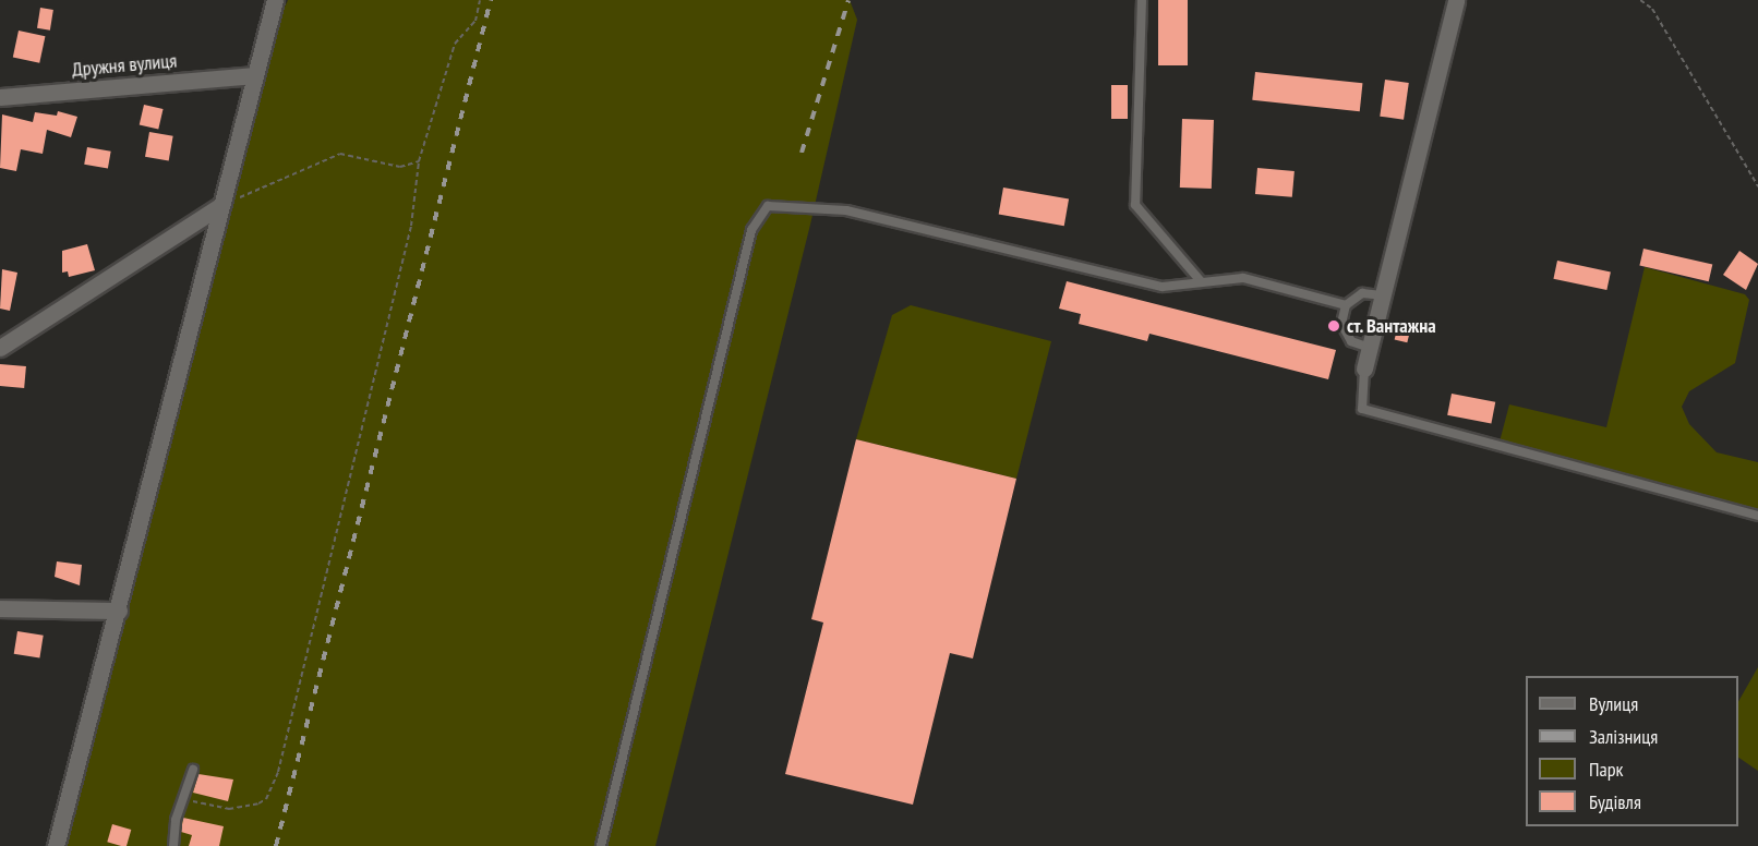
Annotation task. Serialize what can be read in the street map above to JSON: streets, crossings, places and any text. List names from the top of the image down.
{
  "streets": {
    "street": ["Дружня вулиця"]
  },
  "places": ["ст. Вантажна"],
  "legend": [
    "Вулиця",
    "Залізниця",
    "Парк",
    "Будівля"
  ]
}
